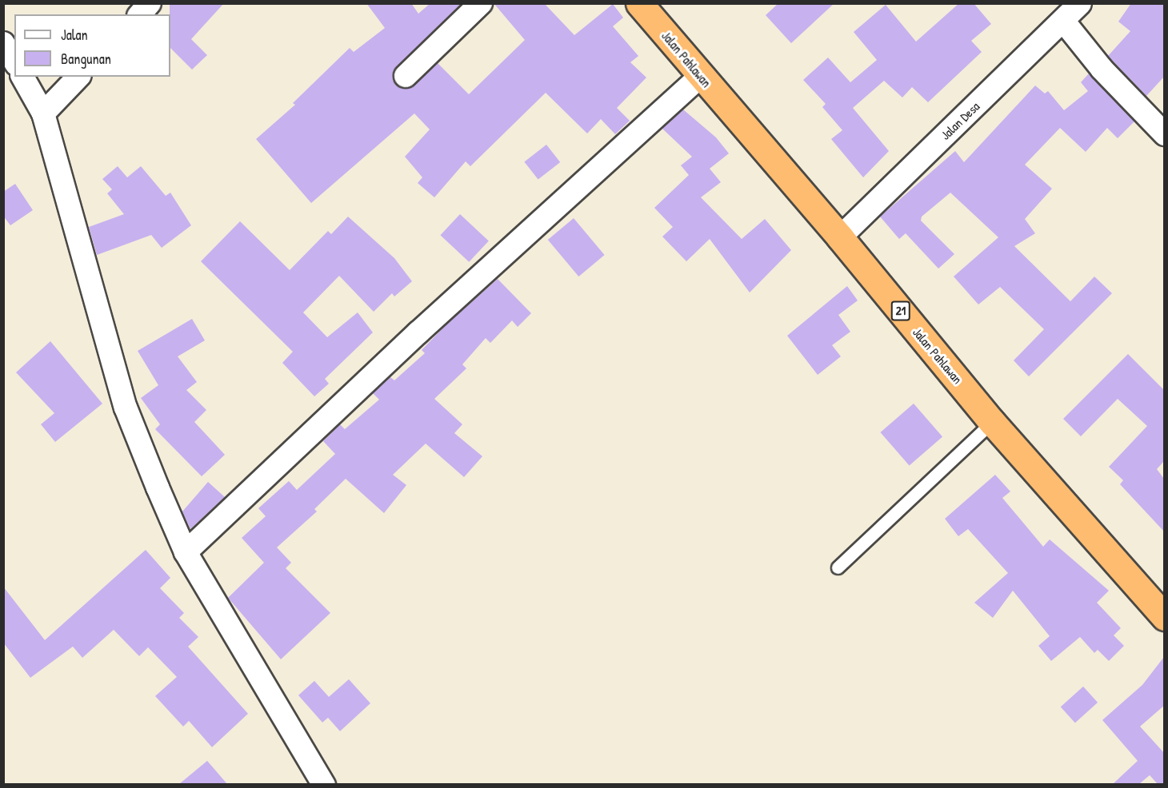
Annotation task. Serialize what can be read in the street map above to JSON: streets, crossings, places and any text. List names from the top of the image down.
{
  "streets": {
    "highway": ["Jalan Pahlawan", "21"],
    "street": ["Jalan Desa"]
  },
  "crossings": [
    ["Jalan Pahlawan", "Jalan Desa"]
  ],
  "legend": ["Jalan", "Bangunan"]
}
